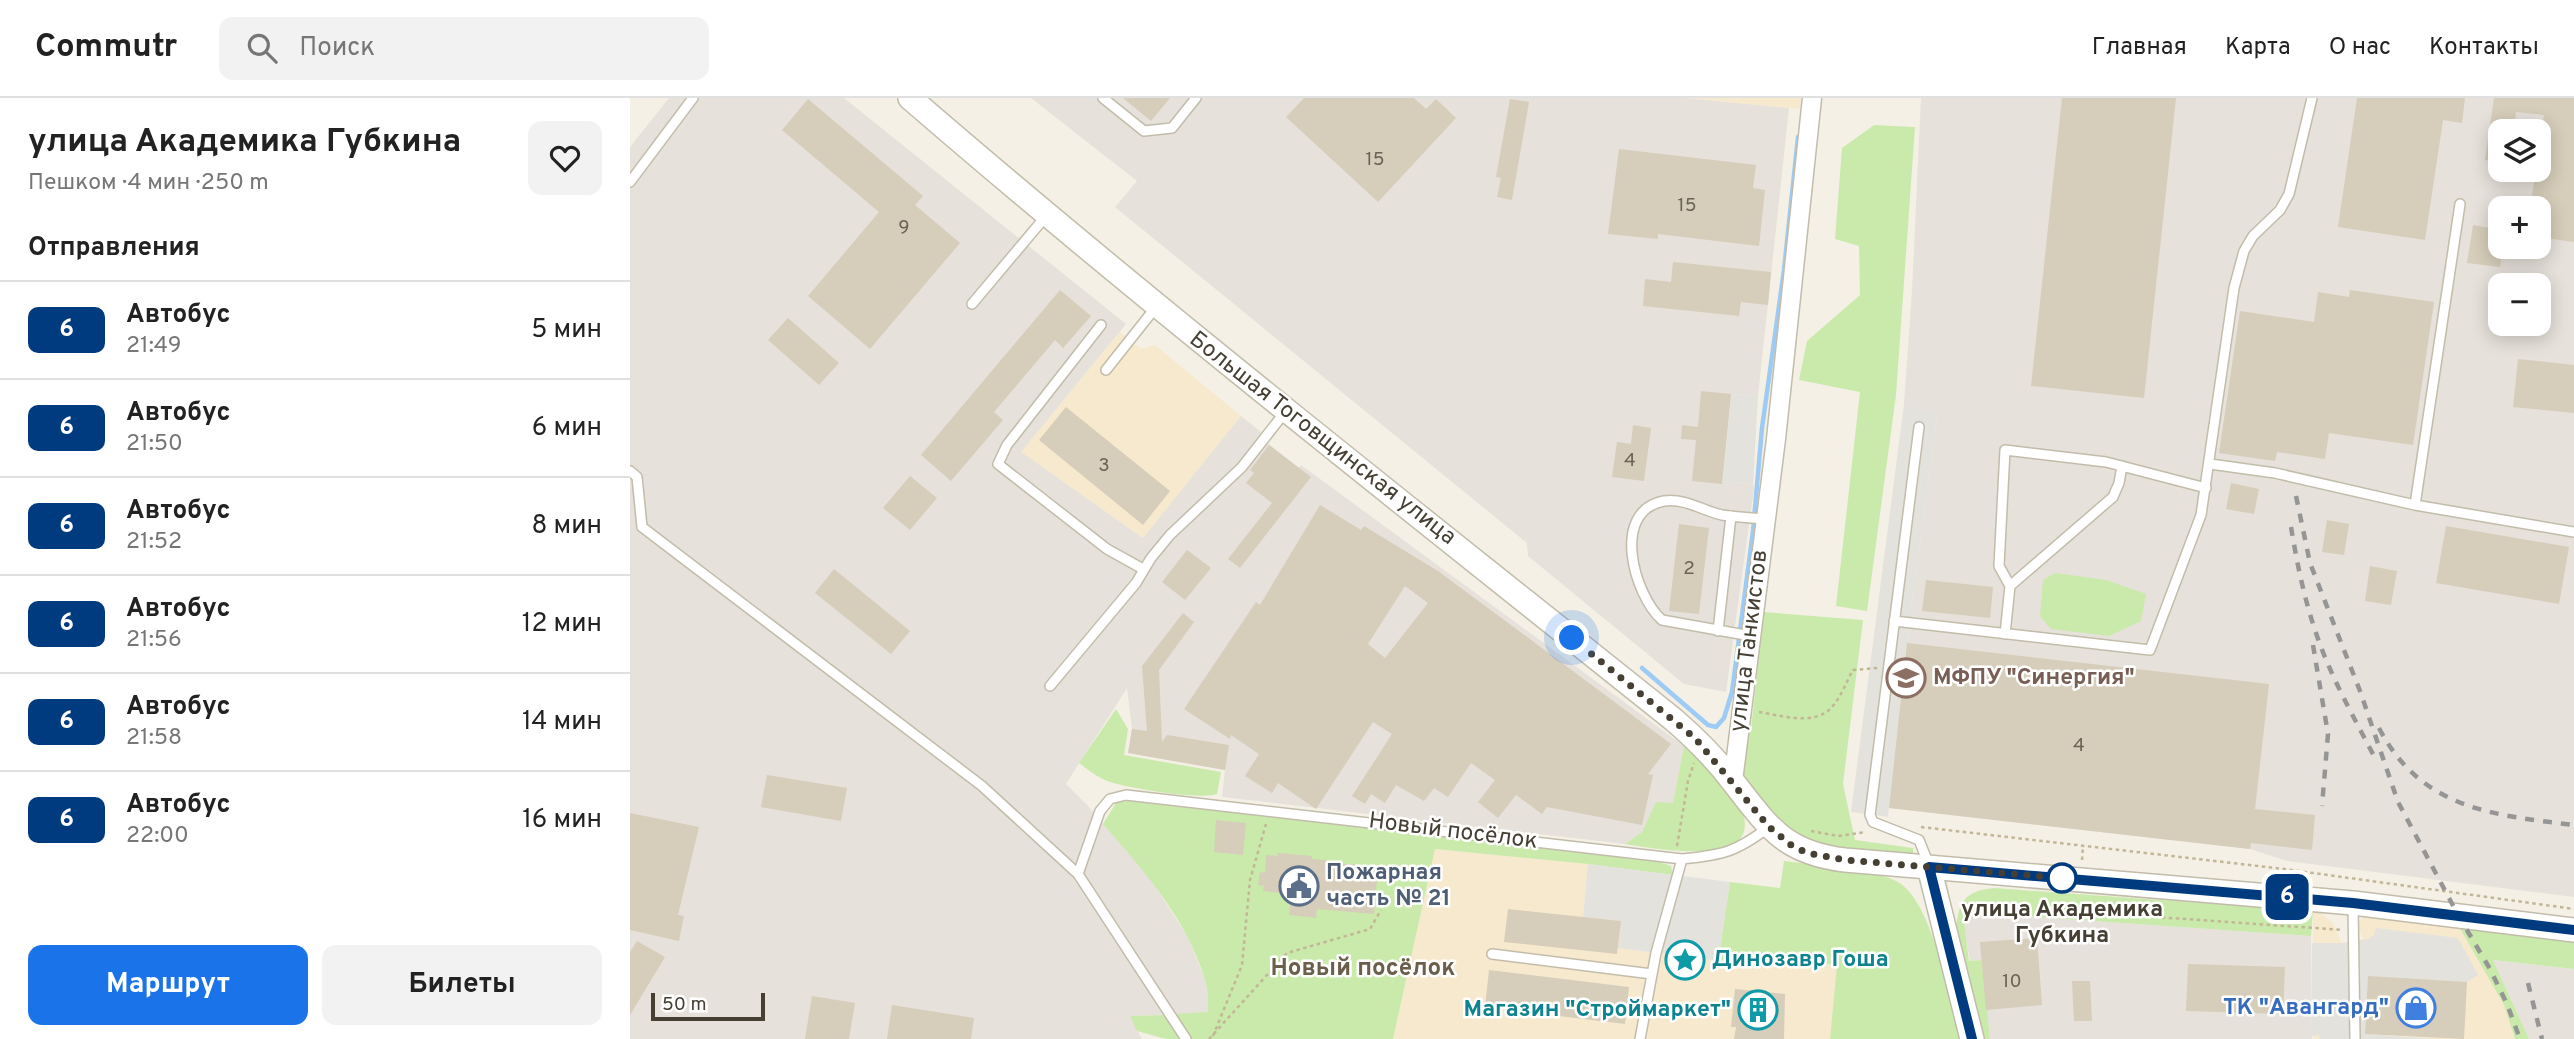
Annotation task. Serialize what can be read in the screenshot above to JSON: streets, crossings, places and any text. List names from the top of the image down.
{
  "streets": {
    "street": ["Большая Тоговщинская улица", "улица Танкистов"],
    "lane": ["Новый посёлок"]
  },
  "crossings": [
    ["Большая Тоговщинская улица", "улица Танкистов"]
  ],
  "districts": ["Новый посёлок"],
  "places": {
    "school or university": ["МФПУ \"Синергия\""],
    "other": ["улица Академика Губкина"],
    "public building": ["Пожарная часть № 21"],
    "place": ["Динозавр Гоша"],
    "shop": ["ТК \"Авангард\""],
    "building": ["Магазин \"Строймаркет\""]
  },
  "lines": ["bus line 6"],
  "house_numbers": [
    "15",
    "15",
    "9",
    "4",
    "3",
    "2",
    "4",
    "10"
  ],
  "scale_bar": "50 m",
  "page": {
    "header": "Commutr",
    "search": "Поиск",
    "nav": [
      "Главная",
      "Карта",
      "О нас",
      "Контакты"
    ],
    "heading": [
      ["улица Академика Губкина", "Пешком · 4 мин · 250 m"],
      "Отправления"
    ],
    "on_map": "6",
    "map_buttons": ["+", "−"],
    "list": [
      {
        "mark": "6",
        "name": "Автобус",
        "note": "21:49",
        "value": "5 мин"
      },
      {
        "mark": "6",
        "name": "Автобус",
        "note": "21:50",
        "value": "6 мин"
      },
      {
        "mark": "6",
        "name": "Автобус",
        "note": "21:52",
        "value": "8 мин"
      },
      {
        "mark": "6",
        "name": "Автобус",
        "note": "21:56",
        "value": "12 мин"
      },
      {
        "mark": "6",
        "name": "Автобус",
        "note": "21:58",
        "value": "14 мин"
      },
      {
        "mark": "6",
        "name": "Автобус",
        "note": "22:00",
        "value": "16 мин"
      }
    ],
    "buttons": ["Маршрут", "Билеты"],
    "scale": "50 m"
  }
}
